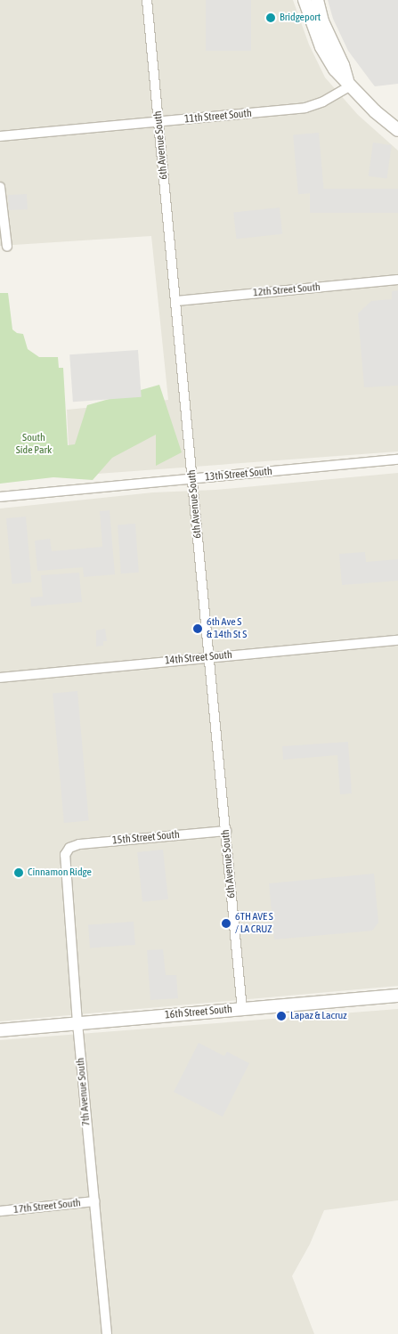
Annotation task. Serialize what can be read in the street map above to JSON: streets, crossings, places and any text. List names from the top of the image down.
{
  "streets": {
    "street": [
      "11th Street South",
      "6th Avenue South",
      "12th Street South",
      "13th Street South",
      "14th Street South",
      "15th Street South",
      "16th Street South",
      "7th Avenue South",
      "17th Street South"
    ]
  },
  "crossings": [
    ["11th Street South", "6th Avenue South"],
    ["6th Avenue South", "12th Street South"],
    ["6th Avenue South", "13th Street South"],
    ["6th Avenue South", "14th Street South"],
    ["6th Avenue South", "15th Street South"],
    ["6th Avenue South", "16th Street South"],
    ["15th Street South", "7th Avenue South"],
    ["16th Street South", "7th Avenue South"],
    ["7th Avenue South", "17th Street South"]
  ],
  "parks": ["South Side Park"],
  "places": [
    "Bridgeport",
    "6th Ave S & 14th St S",
    "Cinnamon Ridge",
    "6TH AVE S / LA CRUZ",
    "Lapaz & Lacruz"
  ]
}
